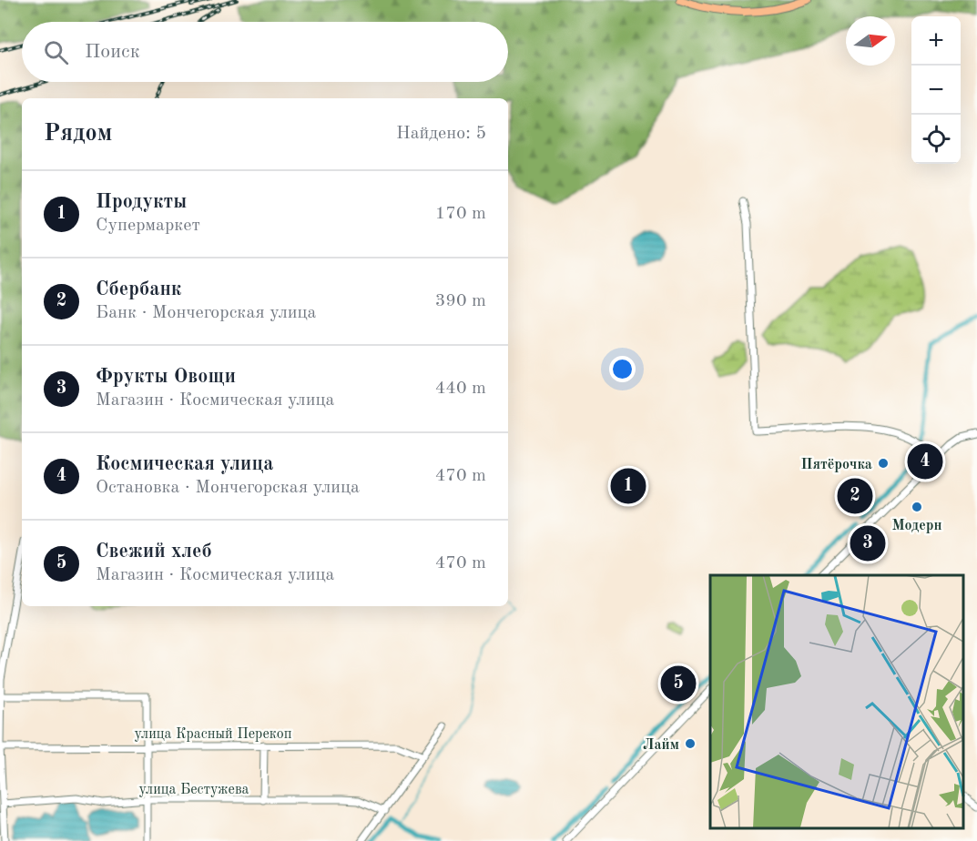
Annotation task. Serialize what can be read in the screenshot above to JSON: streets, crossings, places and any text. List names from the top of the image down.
{
  "streets": {
    "street": ["улица Красный Перекоп", "улица Бестужева"]
  },
  "places": ["Пятёрочка", "Модерн", "Лайм"],
  "north": "right",
  "page": {
    "map_buttons": ["+", "−"],
    "search": "Поиск",
    "heading": ["Рядом", "Найдено: 5"],
    "list": [
      {
        "mark": "1",
        "name": "Продукты",
        "note": "Супермаркет",
        "value": "170 m"
      },
      {
        "mark": "2",
        "name": "Сбербанк",
        "note": "Банк · Мончегорская улица",
        "value": "390 m"
      },
      {
        "mark": "3",
        "name": "Фрукты Овощи",
        "note": "Магазин · Космическая улица",
        "value": "440 m"
      },
      {
        "mark": "4",
        "name": "Космическая улица",
        "note": "Остановка · Мончегорская улица",
        "value": "470 m"
      },
      {
        "mark": "5",
        "name": "Свежий хлеб",
        "note": "Магазин · Космическая улица",
        "value": "470 m"
      }
    ],
    "pins": [
      "4",
      "1",
      "2",
      "3",
      "5"
    ]
  }
}
